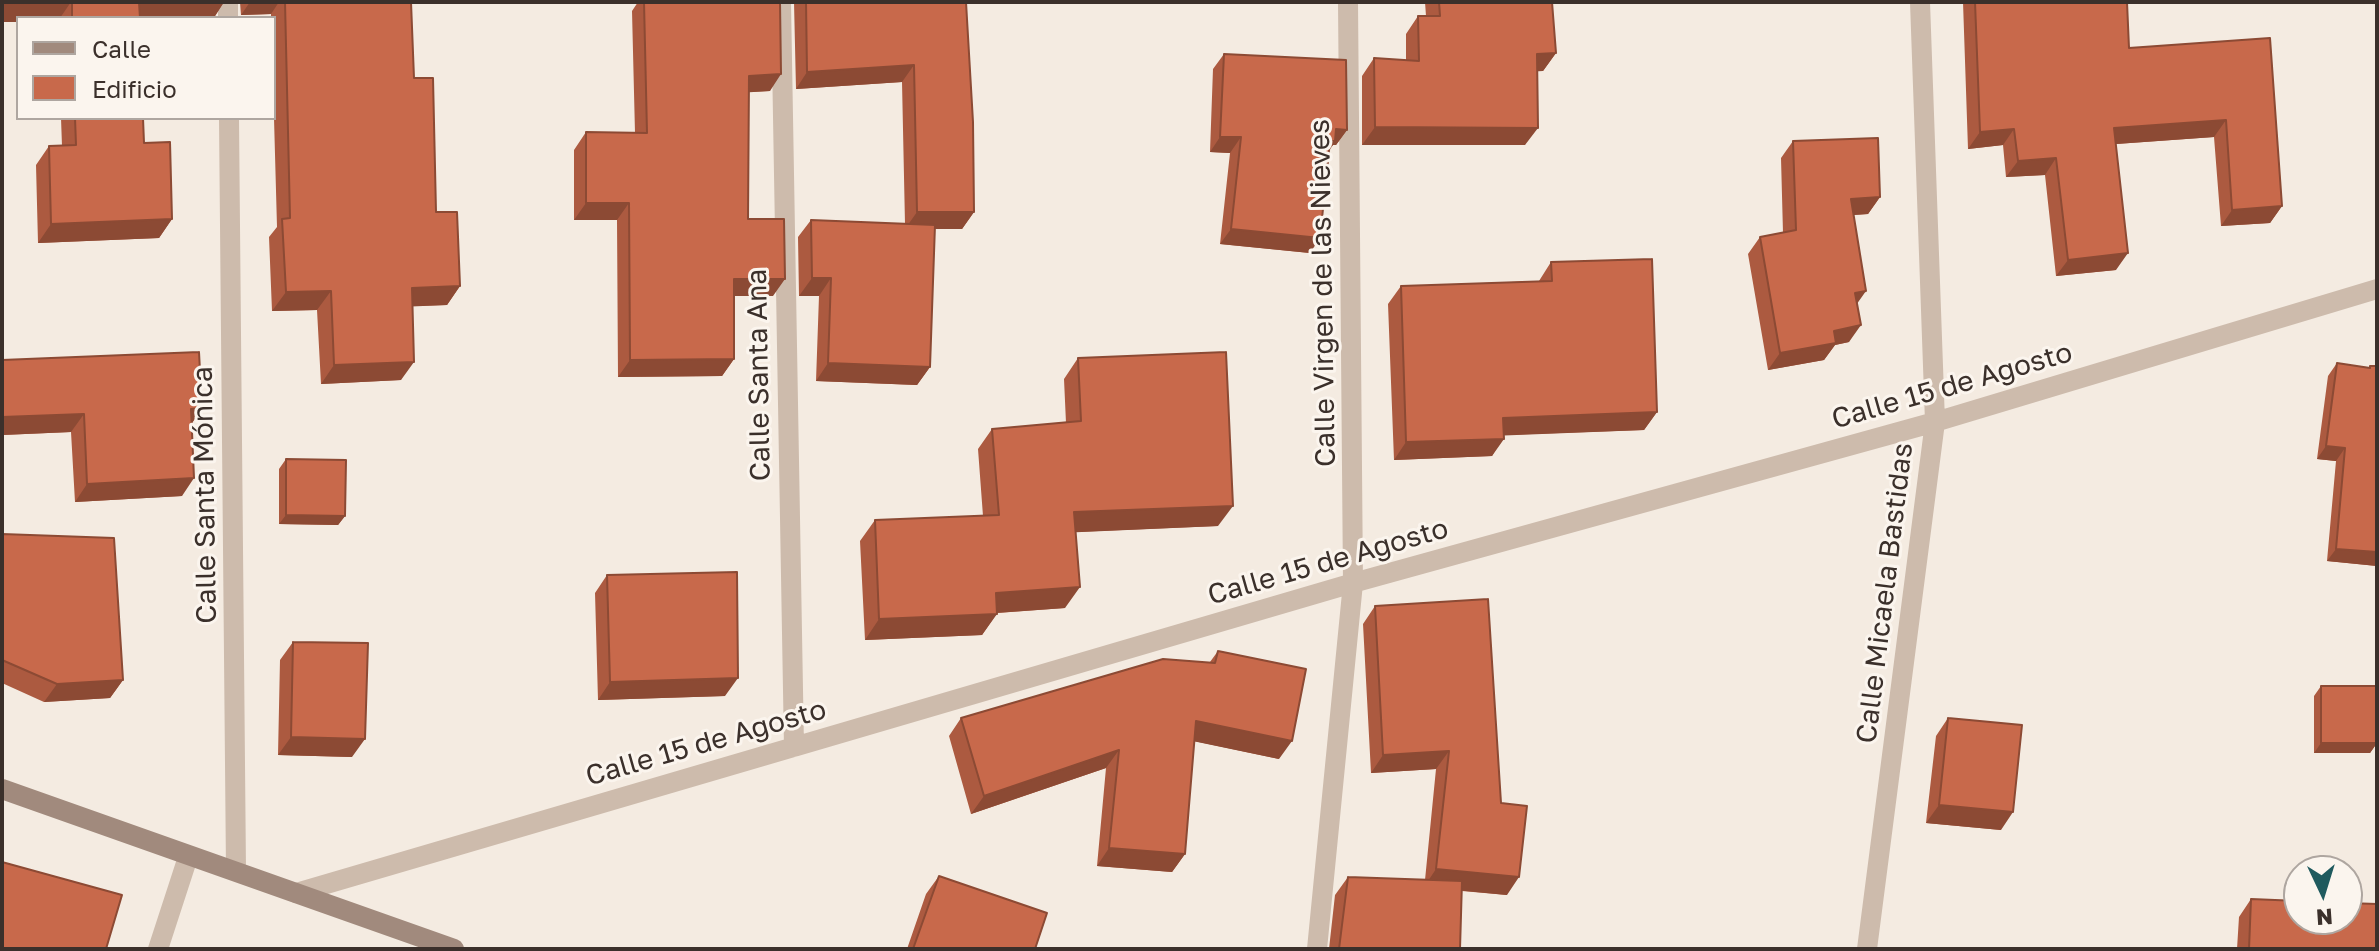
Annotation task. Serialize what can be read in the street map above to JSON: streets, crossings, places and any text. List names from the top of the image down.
{
  "streets": {
    "street": [
      "Calle Virgen de las Nieves",
      "Calle Santa Ana",
      "Calle 15 de Agosto",
      "Calle Santa Mónica",
      "Calle Micaela Bastidas"
    ]
  },
  "crossings": [
    ["Calle Virgen de las Nieves", "Calle 15 de Agosto"],
    ["Calle Santa Ana", "Calle 15 de Agosto"],
    ["Calle 15 de Agosto", "Calle Micaela Bastidas"]
  ],
  "legend": ["Calle", "Edificio"],
  "north": "bottom"
}
